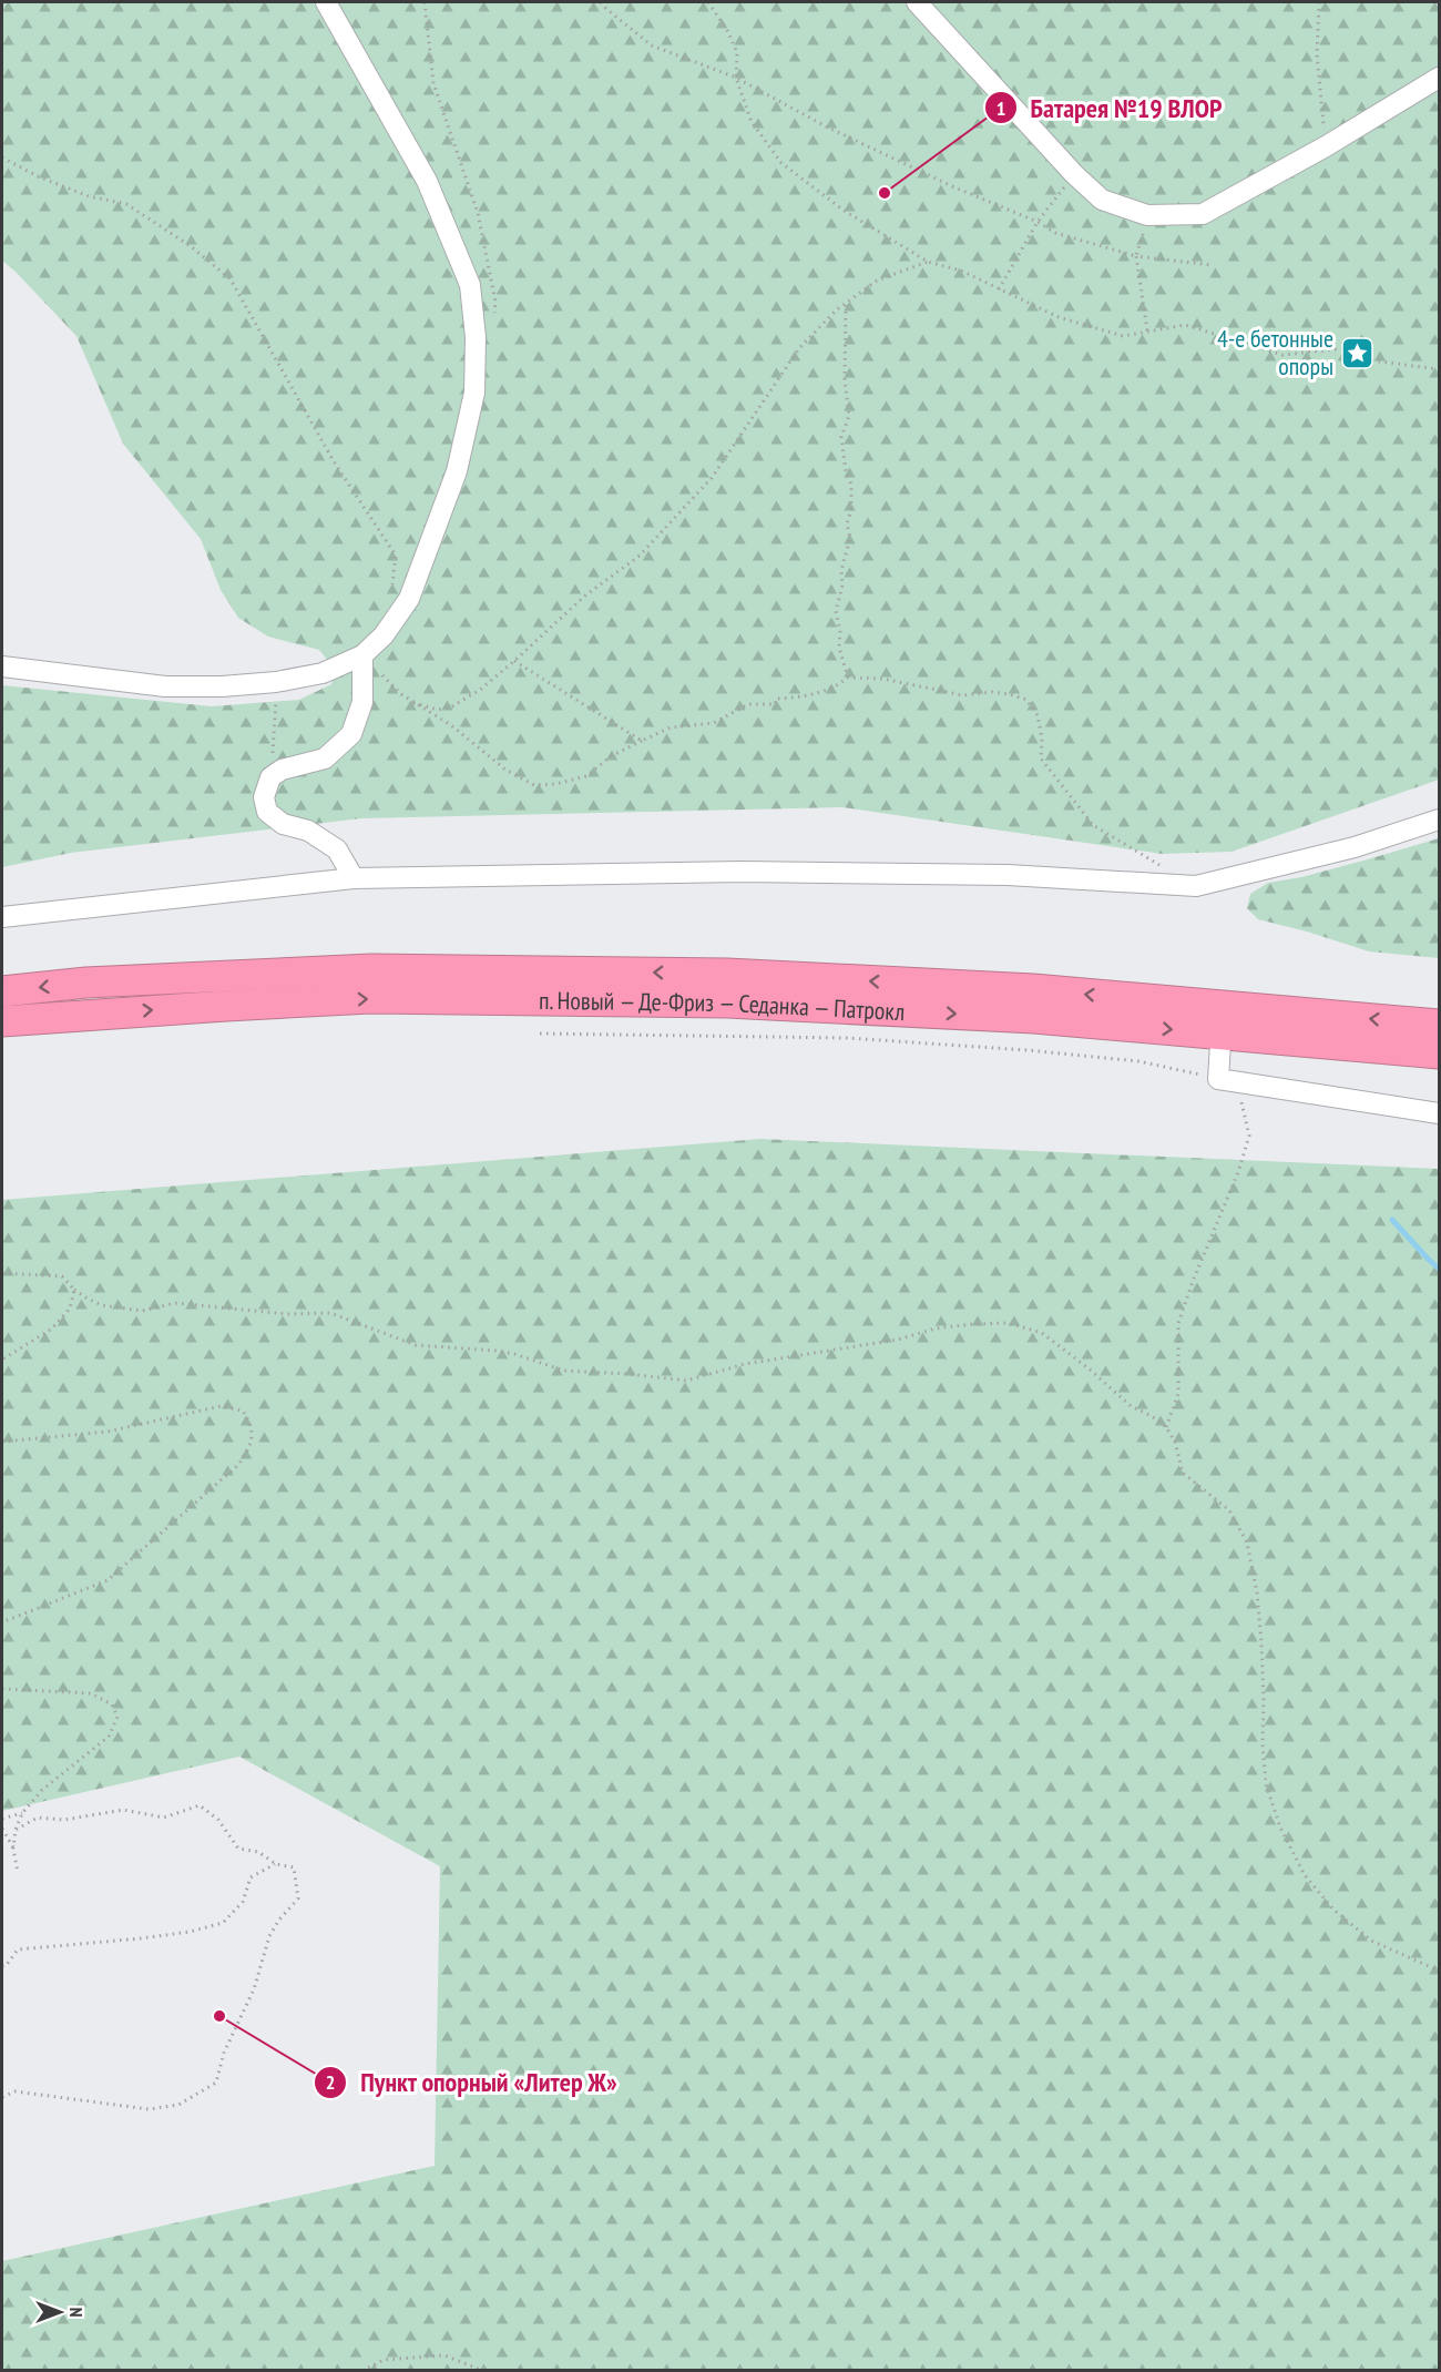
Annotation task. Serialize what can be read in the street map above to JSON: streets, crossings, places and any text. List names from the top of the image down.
{
  "streets": {
    "highway": ["п. Новый — Де-Фриз — Седанка — Патрокл"]
  },
  "places": {
    "other": ["Батарея №19 ВЛОР", "Пункт опорный «Литер Ж»"],
    "place": ["4-е бетонные опоры"]
  },
  "north": "right"
}
